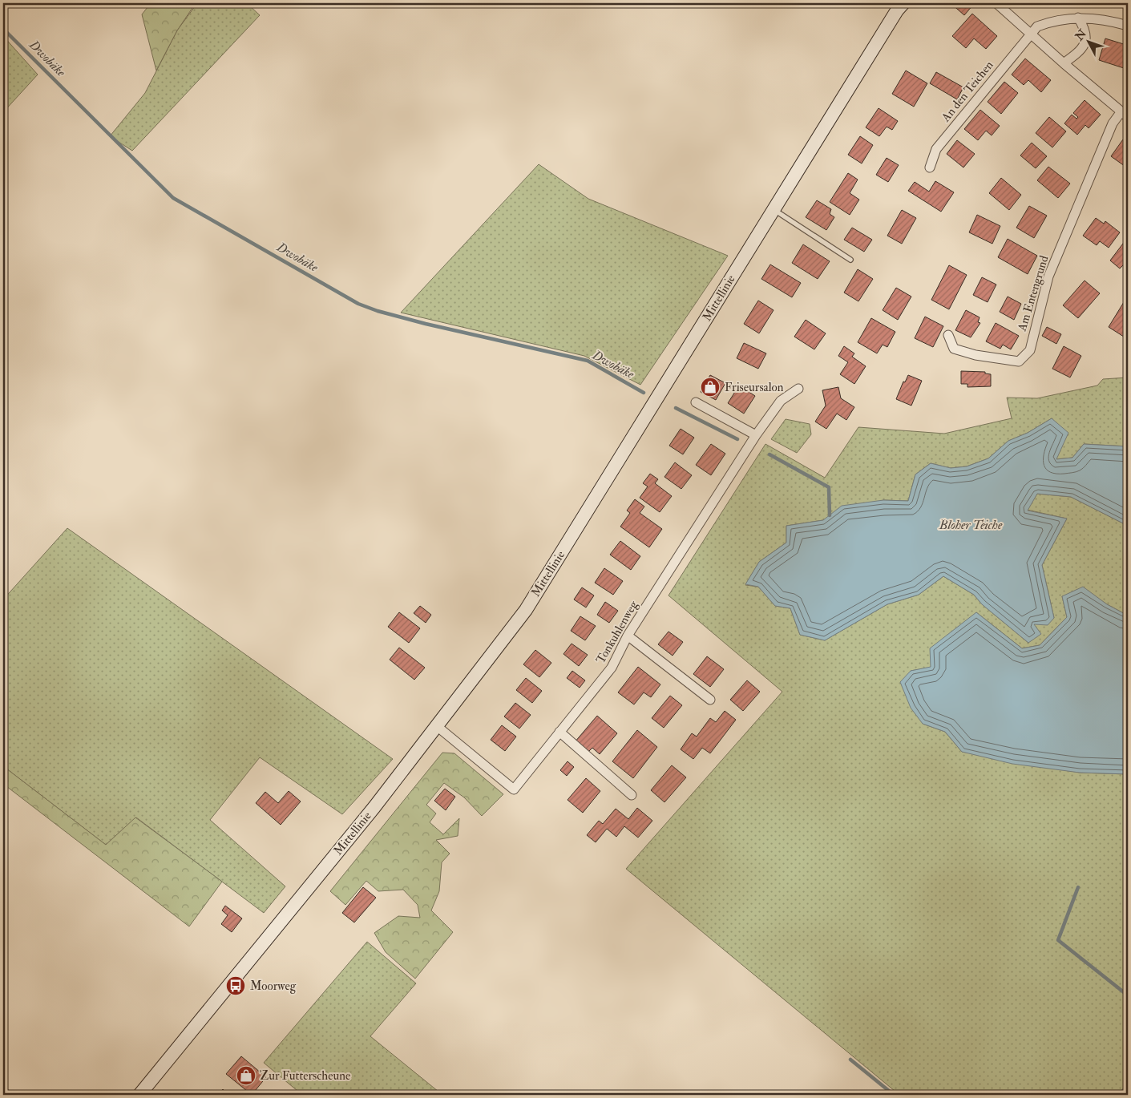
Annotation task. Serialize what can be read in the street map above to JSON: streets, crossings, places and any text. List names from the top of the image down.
{
  "streets": {
    "street": [
      "An den Teichen",
      "Am Entengrund",
      "Mittellinie",
      "Tonkuhlenweg"
    ]
  },
  "crossings": [
    ["Mittellinie", "Tonkuhlenweg"]
  ],
  "water": ["Dwobäke", "Bloher Teiche"],
  "places": {
    "shop": ["Friseursalon", "Zur Futterscheune"],
    "bus stop": ["Moorweg"]
  },
  "north": "top left"
}
